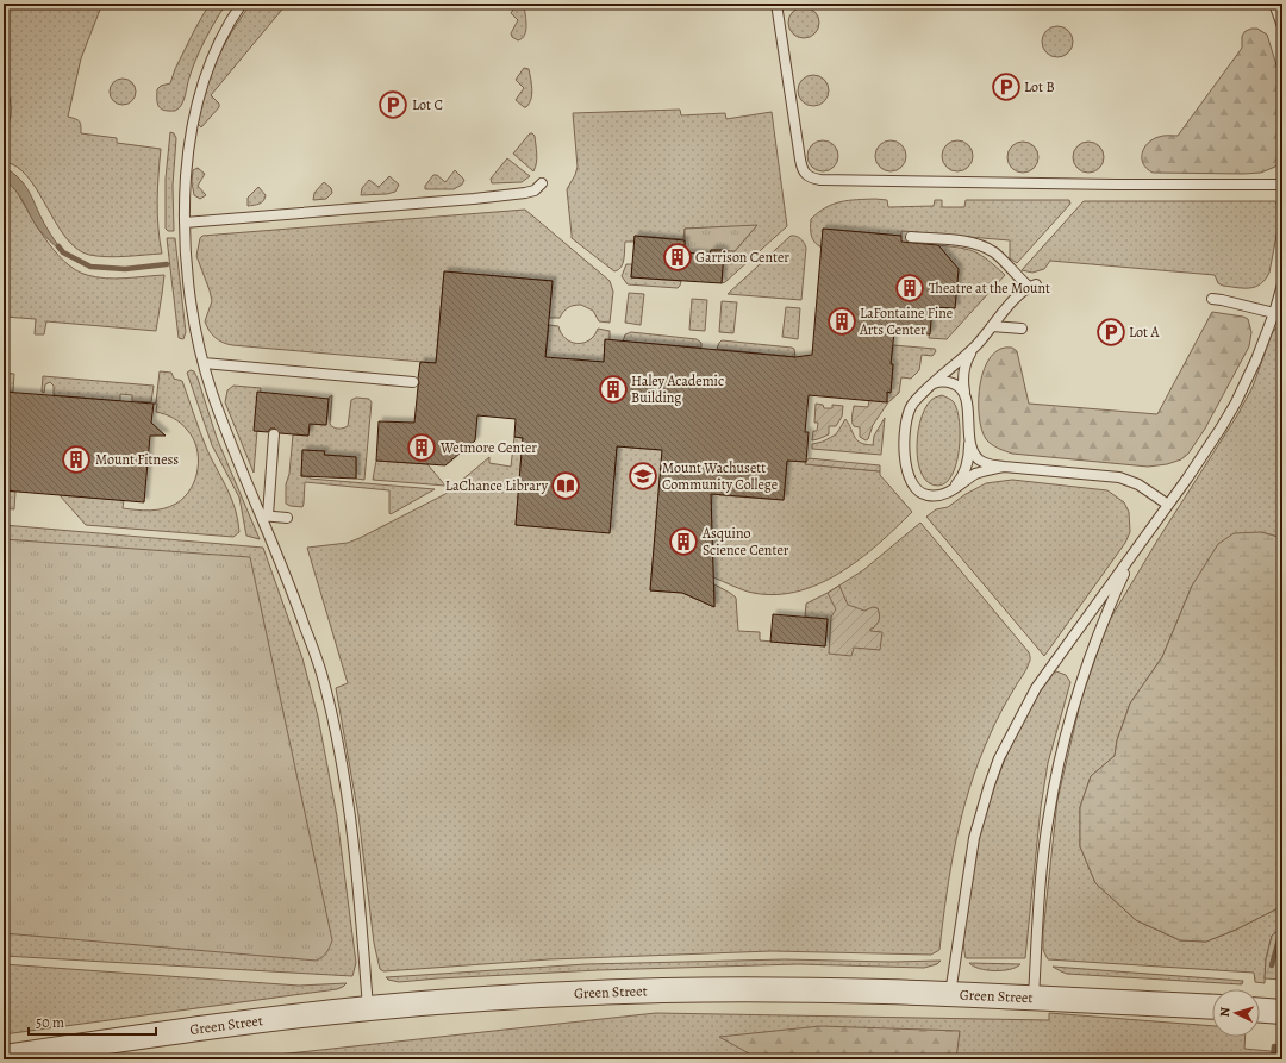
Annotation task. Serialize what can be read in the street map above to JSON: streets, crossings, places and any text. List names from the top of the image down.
{
  "streets": {
    "street": ["Green Street"]
  },
  "places": {
    "parking": ["Lot B", "Lot C", "Lot A"],
    "building": [
      "Garrison Center",
      "Theatre at the Mount",
      "LaFontaine Fine Arts Center",
      "Haley Academic Building",
      "Wetmore Center",
      "Mount Fitness",
      "Asquino Science Center"
    ],
    "school or university": ["Mount Wachusett Community College"],
    "library": ["LaChance Library"]
  },
  "scale_bar": "50 m",
  "north": "left"
}
